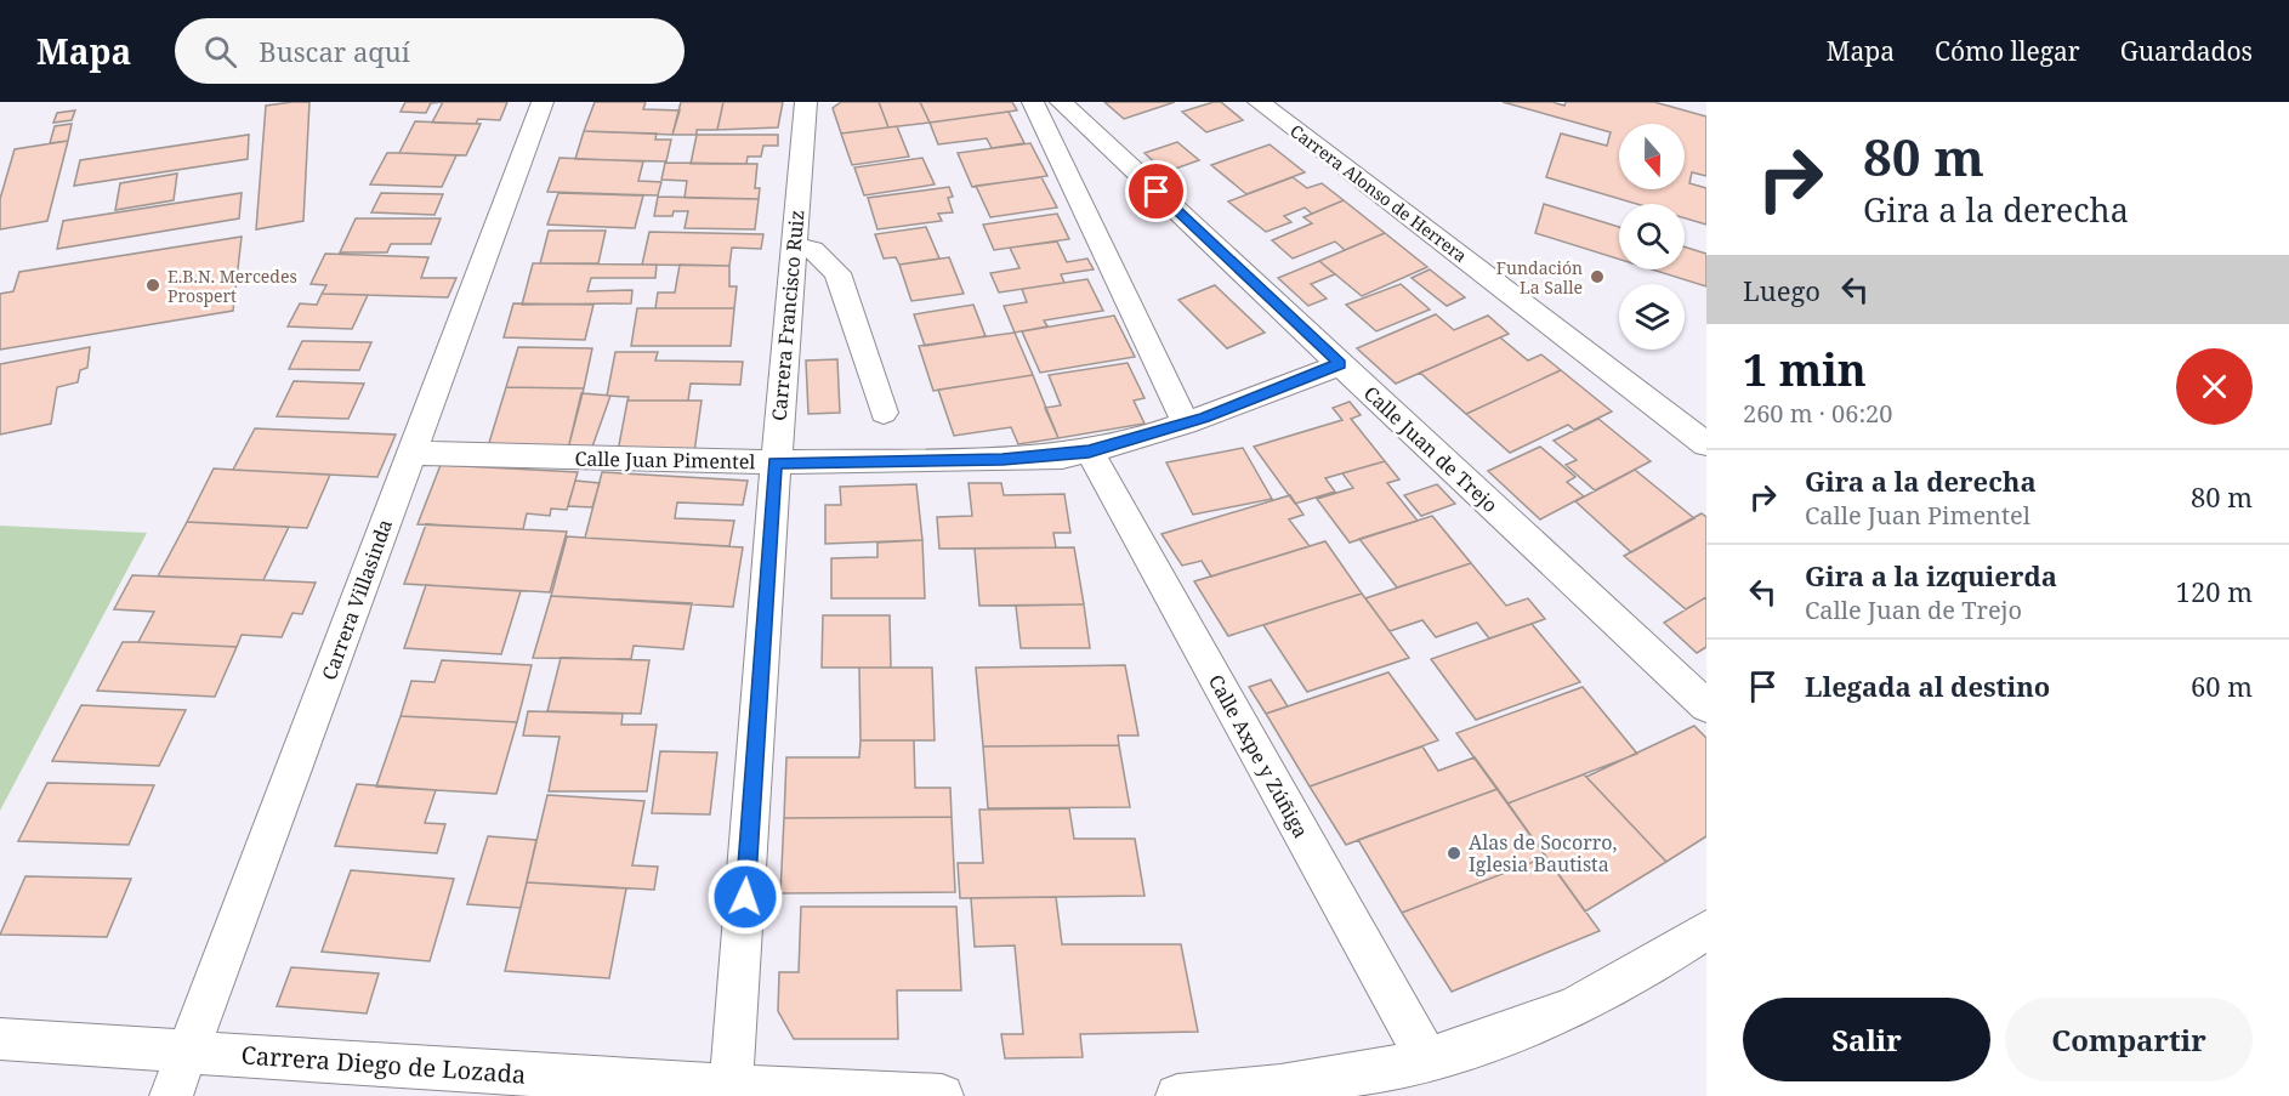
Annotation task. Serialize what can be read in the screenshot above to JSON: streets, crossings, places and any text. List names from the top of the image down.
{
  "streets": {
    "street": [
      "Carrera Alonso de Herrera",
      "Carrera Francisco Ruiz",
      "Calle Juan de Trejo",
      "Calle Juan Pimentel",
      "Carrera Villasinda",
      "Calle Axpe y Zúñiga",
      "Carrera Diego de Lozada"
    ]
  },
  "crossings": [
    ["Carrera Francisco Ruiz", "Calle Juan Pimentel"],
    ["Carrera Francisco Ruiz", "Carrera Diego de Lozada"],
    ["Calle Juan de Trejo", "Calle Juan Pimentel"],
    ["Calle Juan Pimentel", "Carrera Villasinda"],
    ["Calle Juan Pimentel", "Calle Axpe y Zúñiga"],
    ["Carrera Villasinda", "Carrera Diego de Lozada"]
  ],
  "places": ["Fundación La Salle", "E.B.N. Mercedes Prospert", "Alas de Socorro, Iglesia Bautista"],
  "north": "bottom",
  "page": {
    "header": "Mapa",
    "search": "Buscar aquí",
    "nav": ["Mapa", "Cómo llegar", "Guardados"],
    "turn": ["80 m", "Gira a la derecha"],
    "then": "Luego",
    "heading": ["1 min", "260 m · 06:20"],
    "list": [
      {
        "name": "Gira a la derecha",
        "note": "Calle Juan Pimentel",
        "value": "80 m"
      },
      {
        "name": "Gira a la izquierda",
        "note": "Calle Juan de Trejo",
        "value": "120 m"
      },
      {
        "name": "Llegada al destino",
        "value": "60 m"
      }
    ],
    "buttons": ["Salir", "Compartir"]
  }
}
